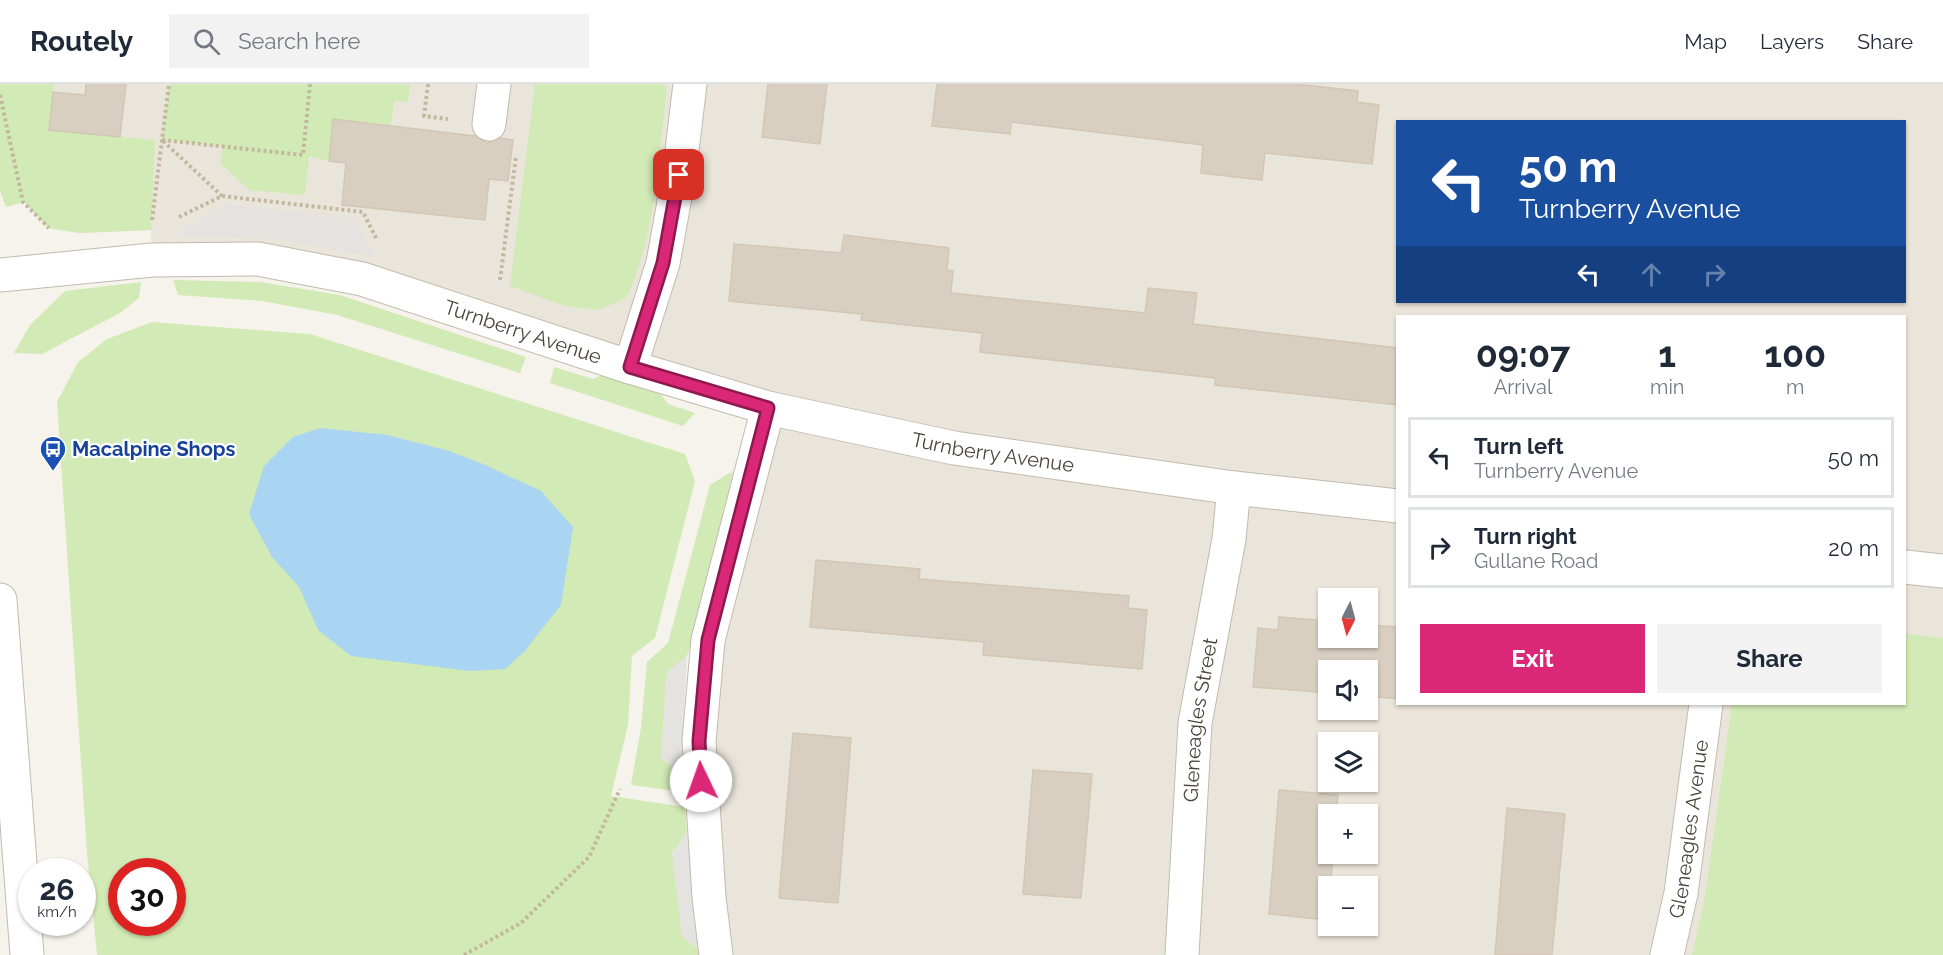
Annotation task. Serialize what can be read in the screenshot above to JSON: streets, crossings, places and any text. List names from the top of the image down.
{
  "streets": {
    "street": ["Turnberry Avenue", "Gleneagles Street", "Gleneagles Avenue"]
  },
  "crossings": [
    ["Turnberry Avenue", "Gleneagles Street"]
  ],
  "places": {
    "bus stop": ["Macalpine Shops"]
  },
  "north": "bottom",
  "page": {
    "header": "Routely",
    "search": "Search here",
    "nav": ["Map", "Layers", "Share"],
    "turn": ["50 m", "Turnberry Avenue"],
    "eta": [
      "09:07",
      "Arrival",
      "1",
      "min",
      "100",
      "m"
    ],
    "list": [
      {
        "name": "Turn left",
        "note": "Turnberry Avenue",
        "value": "50 m"
      },
      {
        "name": "Turn right",
        "note": "Gullane Road",
        "value": "20 m"
      }
    ],
    "map_buttons": ["+", "−"],
    "buttons": ["Exit", "Share"],
    "speed": "26 km/h",
    "limit": "30"
  }
}
